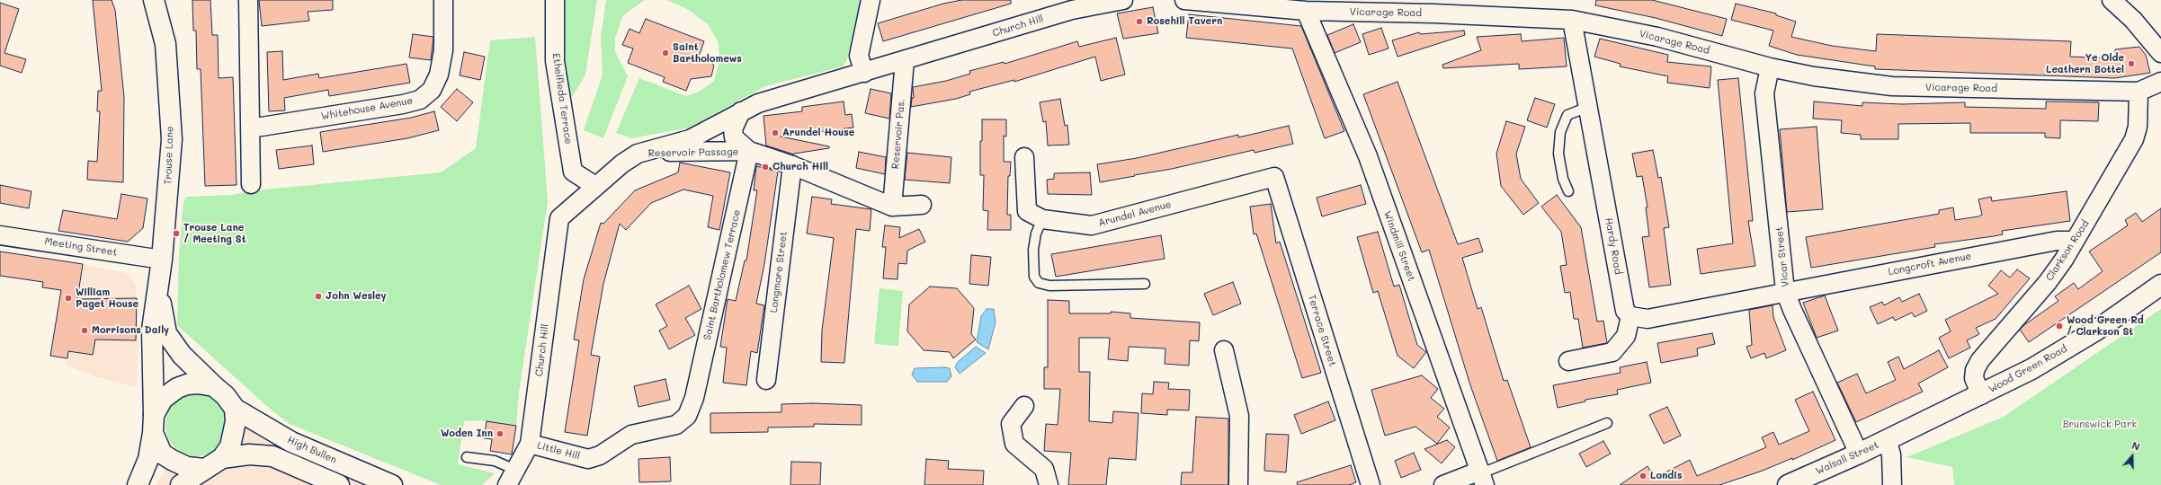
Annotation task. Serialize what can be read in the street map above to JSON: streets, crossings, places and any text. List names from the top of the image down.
{
  "streets": {
    "main road": [
      "Trouse Lane",
      "Wood Green Road",
      "High Bullen",
      "Walsall Street"
    ],
    "street": [
      "Vicarage Road",
      "Church Hill",
      "Ethelfleda Terrace",
      "Whitehouse Avenue",
      "Reservoir Pas.",
      "Reservoir Passage",
      "Arundel Avenue",
      "Windmill Street",
      "Hardy Road",
      "Meeting Street",
      "Clarkson Road",
      "Vicar Street",
      "Longcroft Avenue",
      "Longmore Street",
      "Saint Bartholomew Terrace",
      "Terrace Street",
      "Little Hill"
    ]
  },
  "crossings": [
    ["Vicarage Road", "Windmill Street"],
    ["Vicarage Road", "Hardy Road"],
    ["Vicarage Road", "Clarkson Road"],
    ["Vicarage Road", "Vicar Street"],
    ["Church Hill", "Ethelfleda Terrace"],
    ["Church Hill", "Reservoir Pas."],
    ["Church Hill", "Reservoir Passage"],
    ["Church Hill", "Little Hill"],
    ["Reservoir Pas.", "Reservoir Passage"],
    ["Reservoir Passage", "Longmore Street"],
    ["Reservoir Passage", "Saint Bartholomew Terrace"],
    ["Trouse Lane", "Meeting Street"],
    ["Trouse Lane", "High Bullen"],
    ["Arundel Avenue", "Terrace Street"],
    ["Clarkson Road", "Longcroft Avenue"],
    ["Clarkson Road", "Wood Green Road"],
    ["Vicar Street", "Longcroft Avenue"],
    ["Vicar Street", "Walsall Street"],
    ["Saint Bartholomew Terrace", "Little Hill"],
    ["Wood Green Road", "Walsall Street"]
  ],
  "parks": ["Brunswick Park"],
  "places": [
    "Rosehill Tavern",
    "Saint Bartholomews",
    "Ye Olde Leathern Bottel",
    "Arundel House",
    "Church Hill",
    "Trouse Lane / Meeting St",
    "John Wesley",
    "William Paget House",
    "Wood Green Rd / Clarkson St",
    "Morrisons Daily",
    "Woden Inn",
    "Londis"
  ],
  "north": "top"
}
